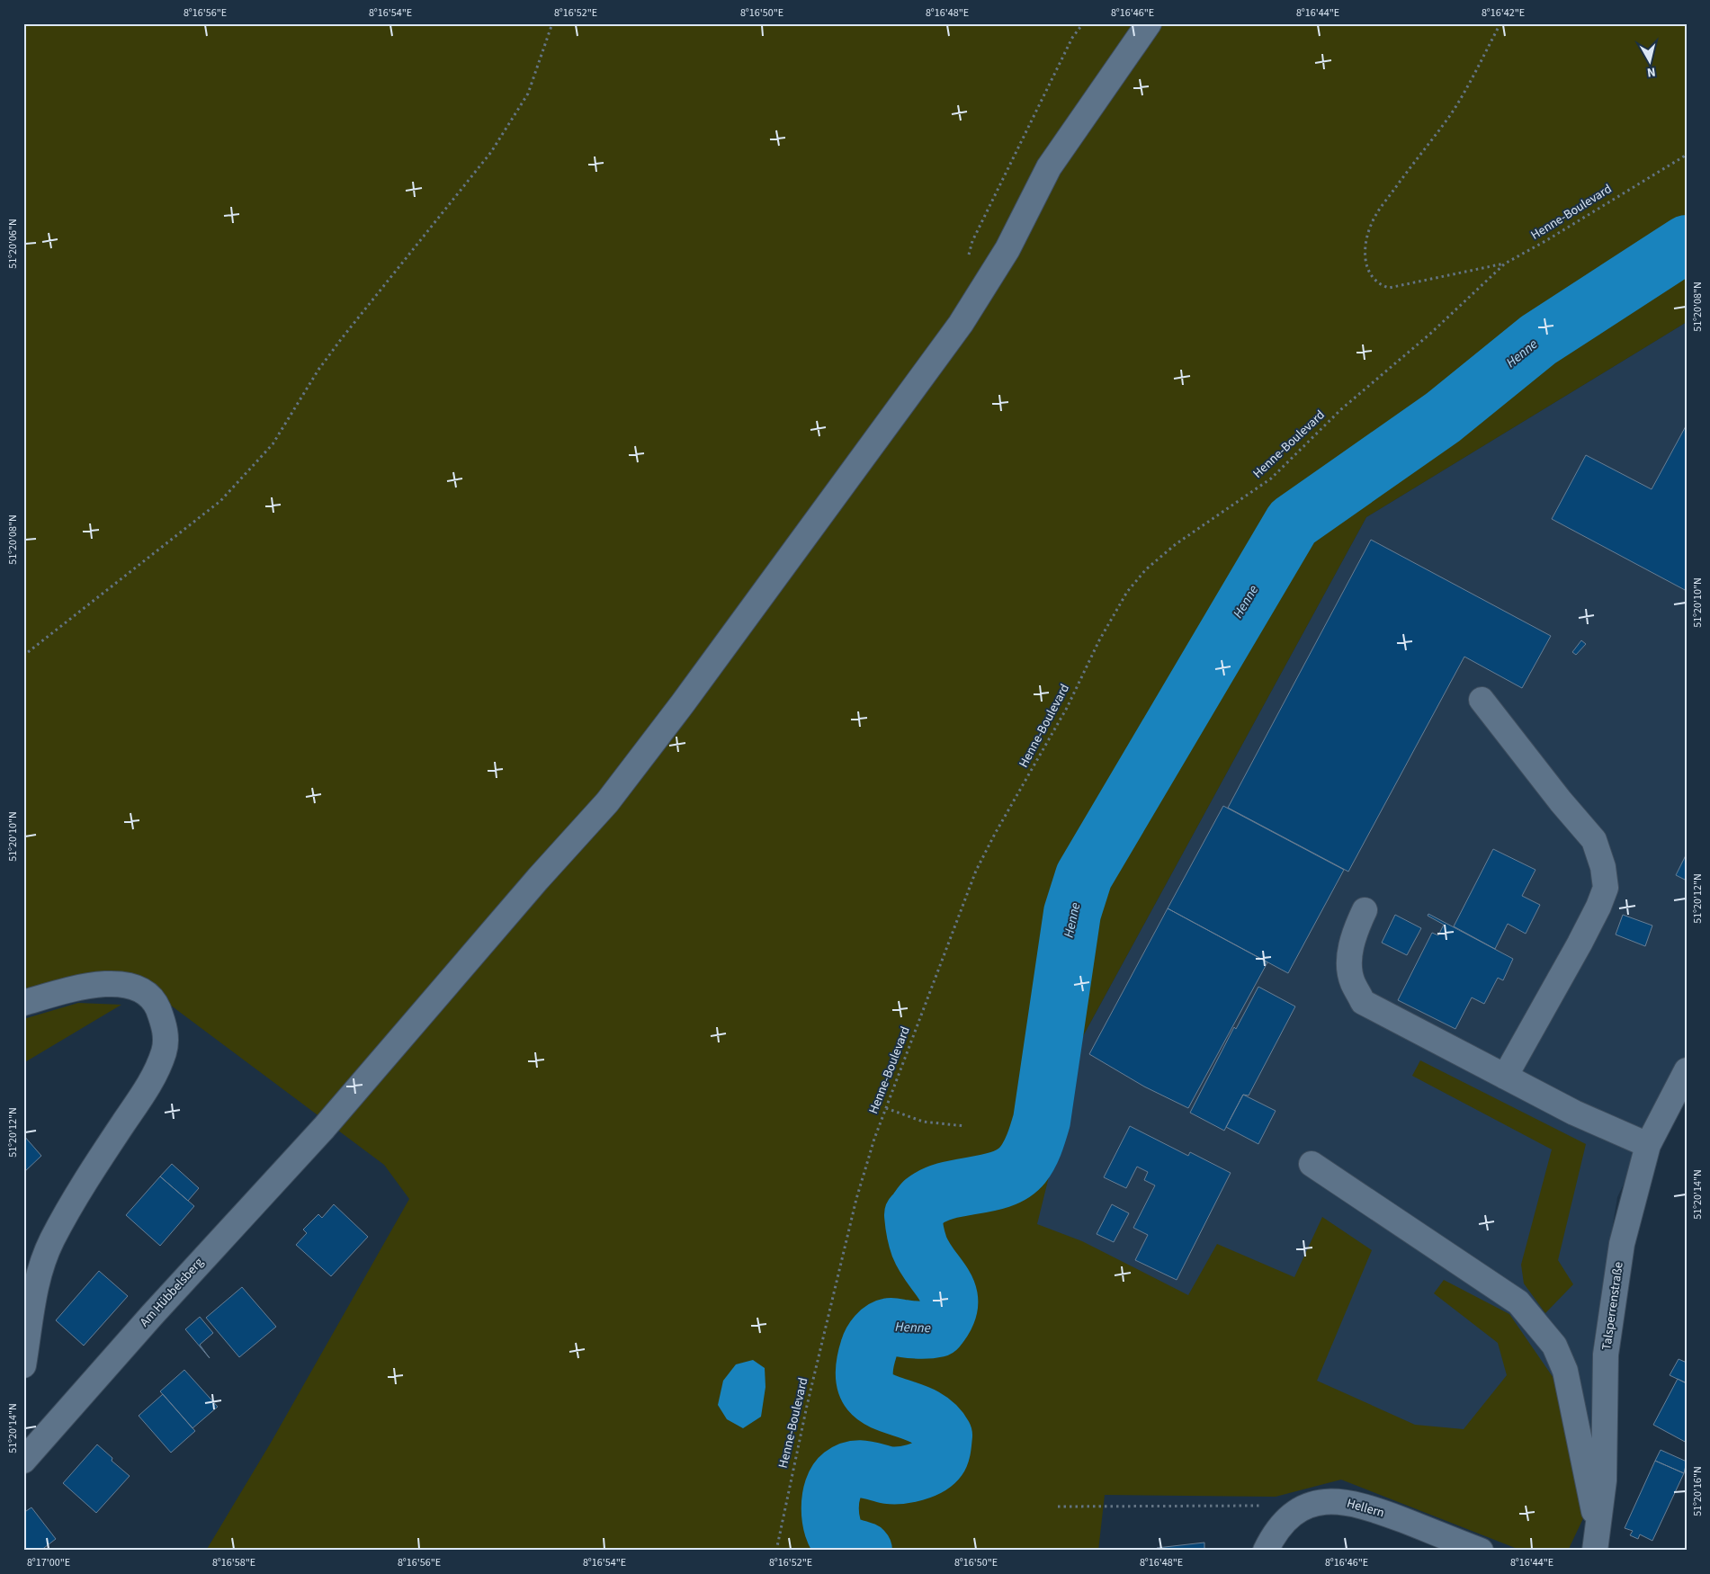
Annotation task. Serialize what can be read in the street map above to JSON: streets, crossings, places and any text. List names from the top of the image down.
{
  "streets": {
    "street": ["Am Hübbelsberg", "Talsperrenstraße", "Hellern"],
    "path": ["Henne-Boulevard"]
  },
  "water": ["Henne"],
  "north": "bottom",
  "coordinates": [
    "8°16'56\"E",
    "8°16'54\"E",
    "8°16'52\"E",
    "8°16'50\"E",
    "8°16'48\"E",
    "8°16'46\"E",
    "8°16'44\"E",
    "8°16'42\"E",
    "51°20'06\"N",
    "51°20'08\"N",
    "51°20'10\"N",
    "51°20'12\"N",
    "51°20'14\"N",
    "51°20'16\"N",
    "8°17'00\"E",
    "8°16'58\"E"
  ]
}
